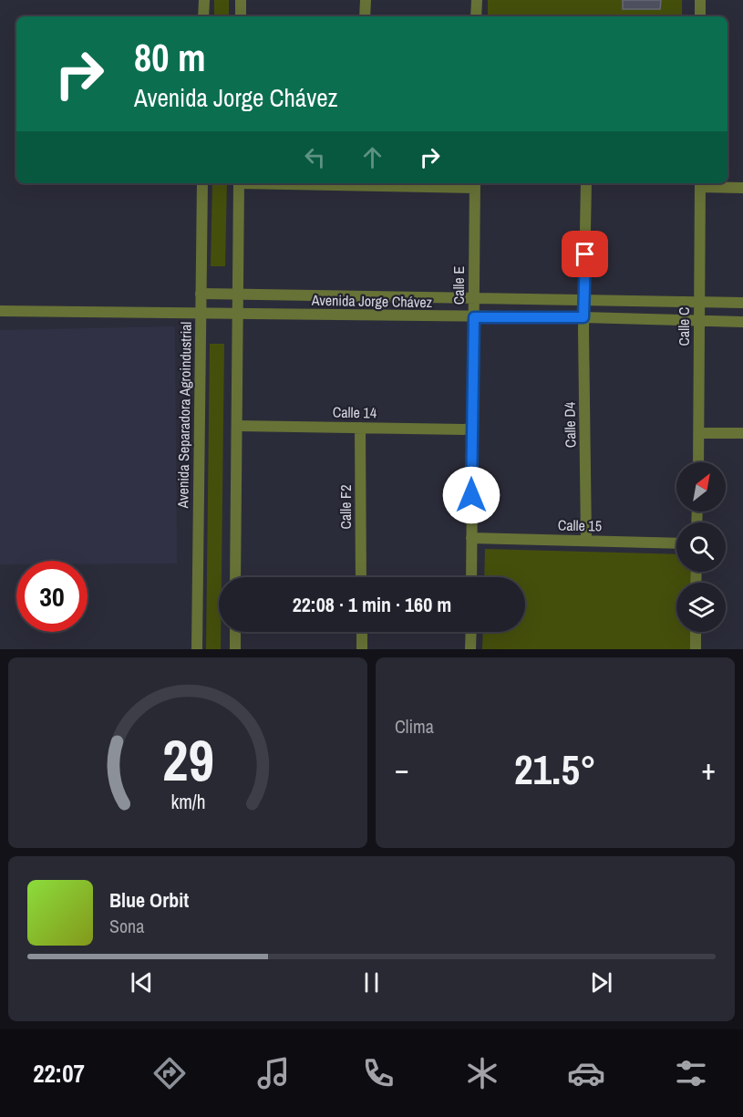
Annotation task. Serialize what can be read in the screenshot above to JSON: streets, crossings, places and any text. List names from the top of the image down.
{
  "streets": {
    "street": [
      "Calle E",
      "Avenida Jorge Chávez",
      "Calle C",
      "Calle 14",
      "Avenida Separadora Agroindustrial",
      "Calle D4",
      "Calle F2",
      "Calle 15"
    ]
  },
  "crossings": [
    ["Calle E", "Avenida Jorge Chávez"],
    ["Calle E", "Calle 14"],
    ["Calle E", "Calle 15"],
    ["Avenida Jorge Chávez", "Calle C"],
    ["Avenida Jorge Chávez", "Avenida Separadora Agroindustrial"],
    ["Avenida Jorge Chávez", "Calle D4"],
    ["Calle 14", "Calle F2"],
    ["Calle D4", "Calle 15"]
  ],
  "north": "top right",
  "page": {
    "turn": ["80 m", "Avenida Jorge Chávez"],
    "limit": "30",
    "trip": "22:08 · 1 min · 160 m",
    "tile": "Clima",
    "heat": ["−", "21.5°", "+"],
    "song": ["Blue Orbit", "Sona"],
    "tabs": "22:07",
    "gauge": ["29", "km/h"]
  }
}
